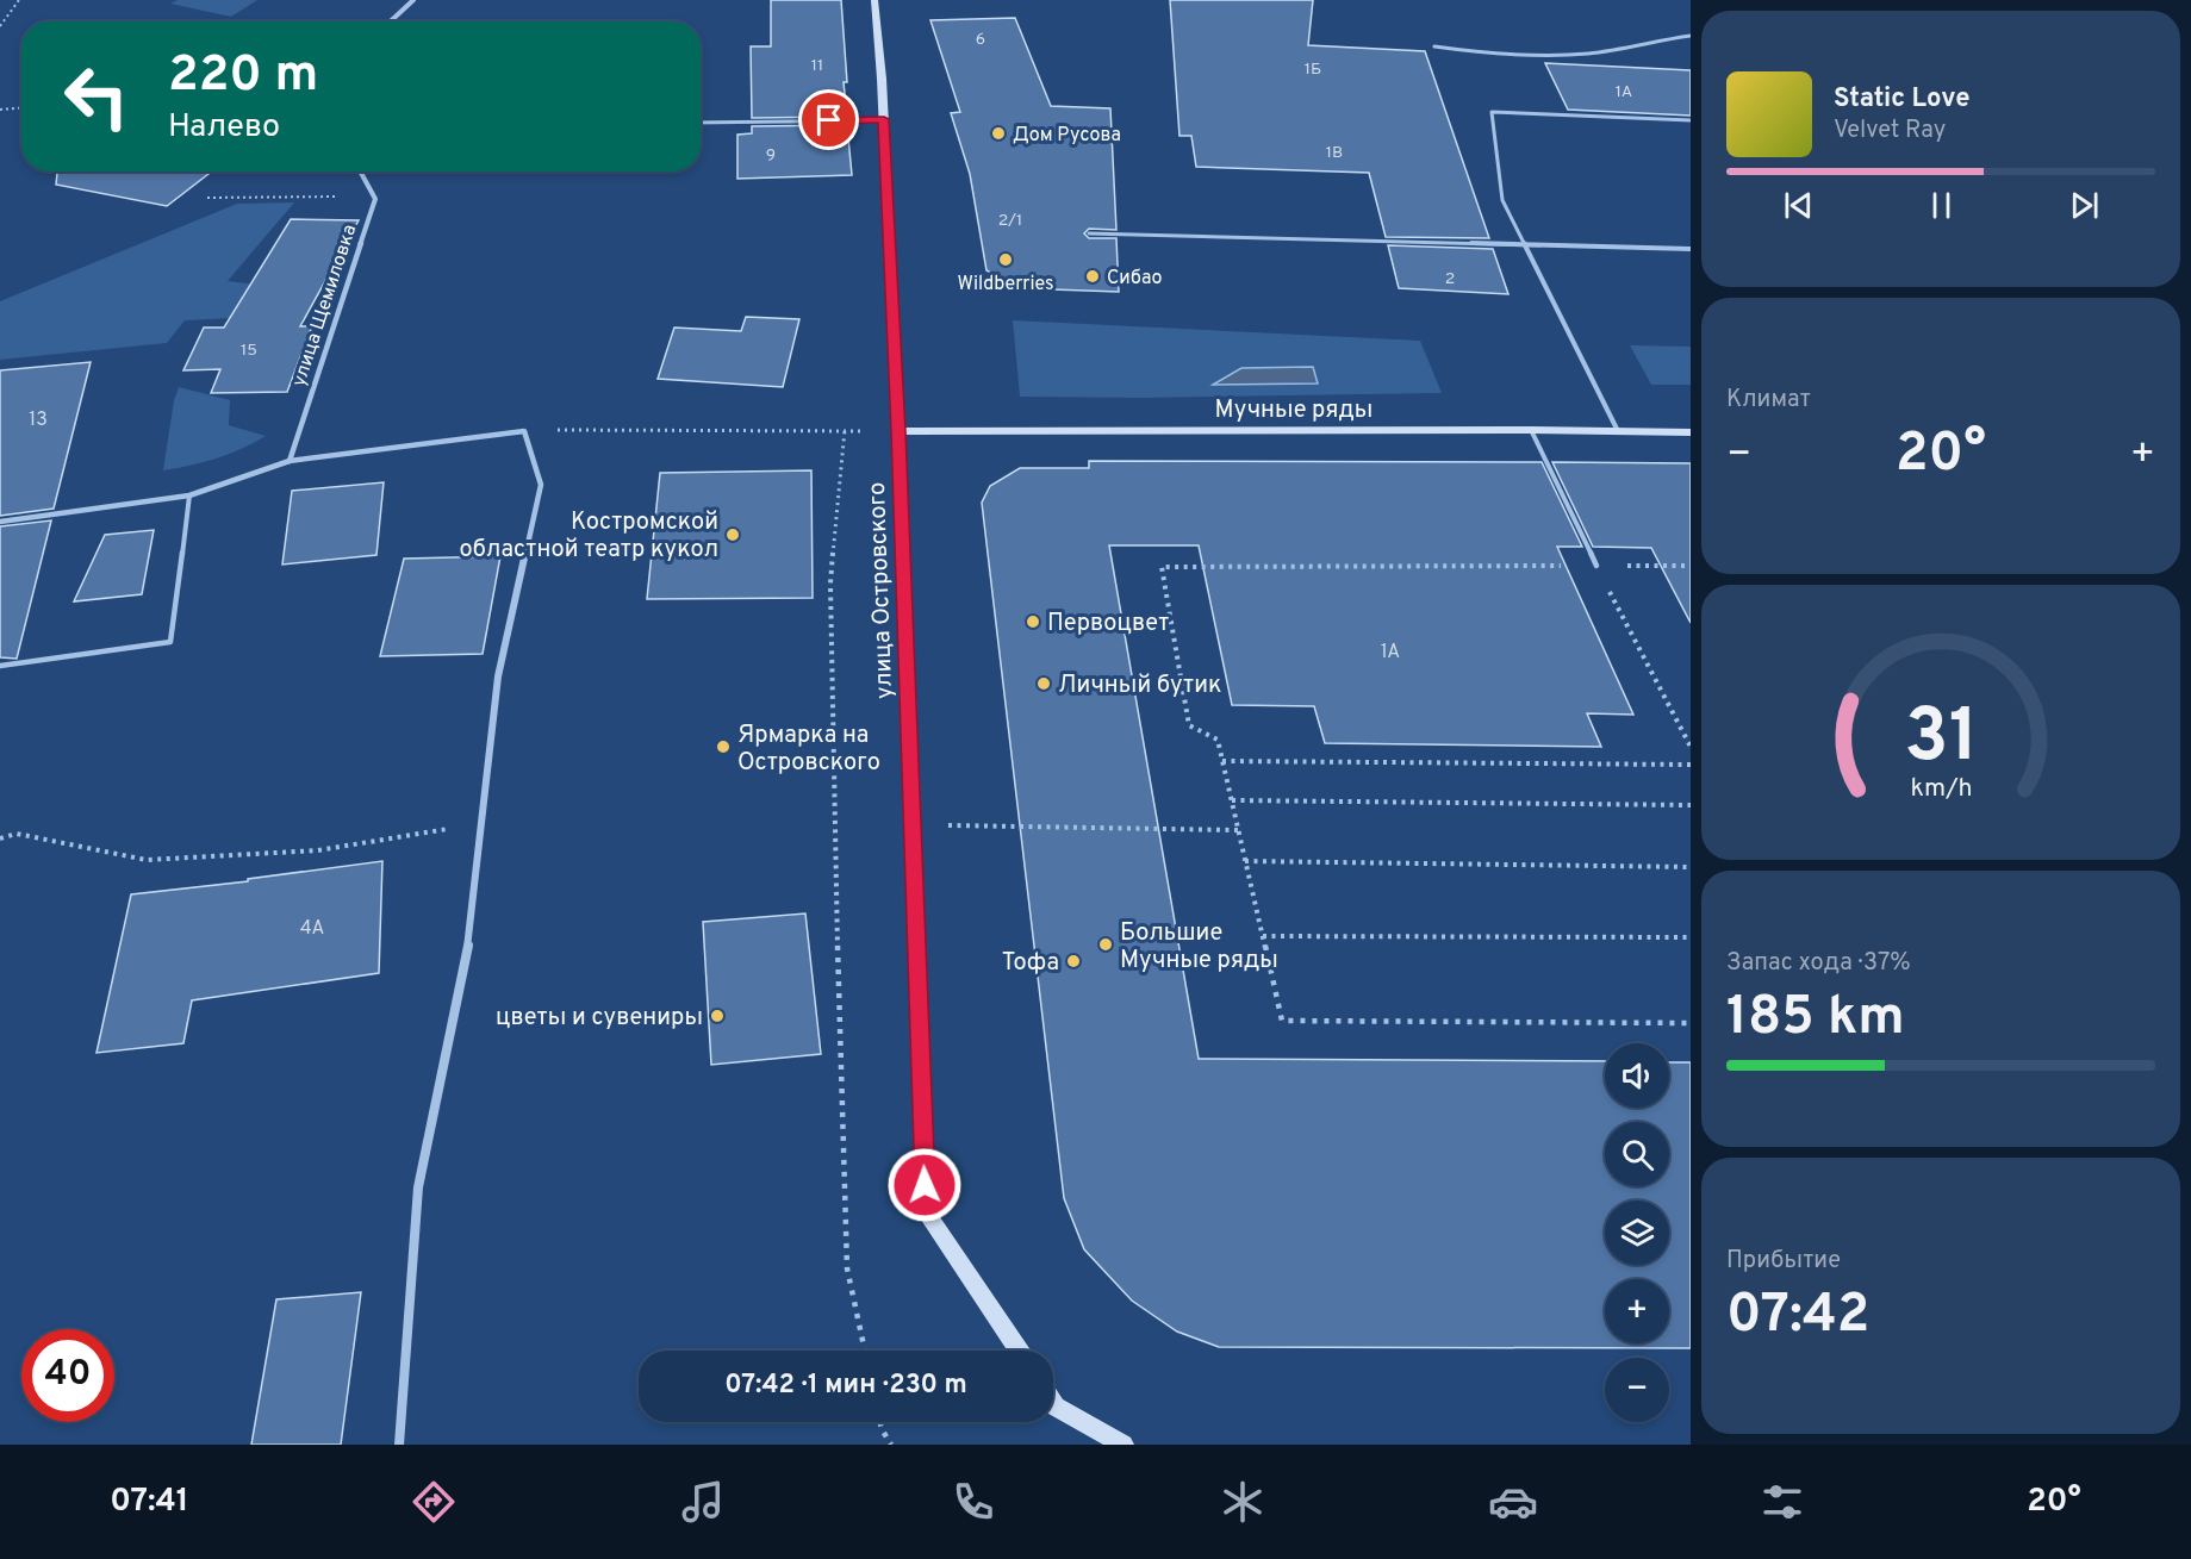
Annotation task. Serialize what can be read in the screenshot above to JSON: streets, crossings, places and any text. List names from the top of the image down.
{
  "streets": {
    "street": ["улица Щемиловка", "Мучные ряды", "улица Островского"]
  },
  "crossings": [
    ["Мучные ряды", "улица Островского"]
  ],
  "places": [
    "Дом Русова",
    "Wildberries",
    "Сибао",
    "Костромской областной театр кукол",
    "Первоцвет",
    "Личный бутик",
    "Ярмарка на Островского",
    "Большие Мучные ряды",
    "Тофа",
    "цветы и сувениры"
  ],
  "house_numbers": [
    "6",
    "11",
    "1Б",
    "1А",
    "1В",
    "9",
    "2/1",
    "2",
    "15",
    "13",
    "1А",
    "4А"
  ],
  "page": {
    "turn": ["220 m", "Налево"],
    "song": ["Static Love", "Velvet Ray"],
    "tile": [
      "Климат",
      ["Запас хода · 37%", "185 km"],
      ["Прибытие", "07:42"]
    ],
    "heat": ["−", "20°", "+"],
    "map_buttons": ["+", "−"],
    "limit": "40",
    "trip": "07:42 · 1 мин · 230 m",
    "tabs": ["07:41", "20°"],
    "gauge": ["31", "km/h"]
  }
}
